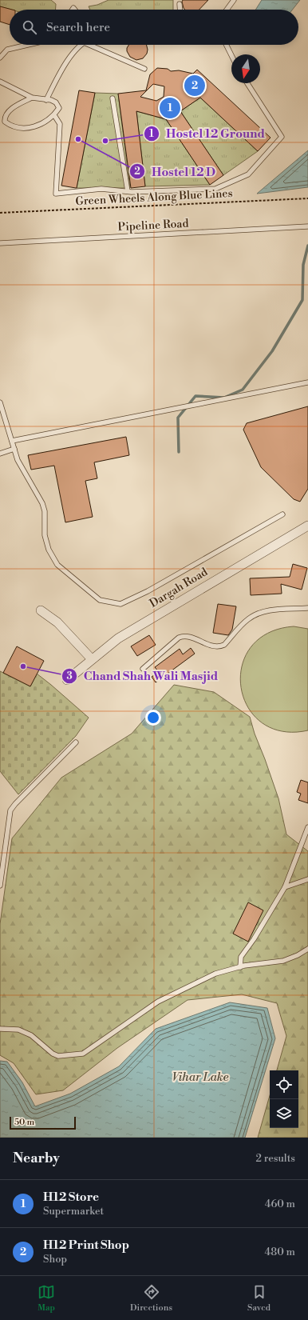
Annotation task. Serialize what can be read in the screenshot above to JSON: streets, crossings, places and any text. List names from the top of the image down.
{
  "streets": {
    "street": ["Dargah Road"],
    "lane": ["Pipeline Road"],
    "path": ["Green Wheels Along Blue Lines"]
  },
  "water": ["Vihar Lake"],
  "places": ["Hostel 12 D", "Hostel 12 Ground", "Chand Shah Wali Masjid"],
  "scale_bar": "50 m",
  "north": "bottom",
  "page": {
    "search": "Search here",
    "pins": ["2", "1"],
    "scale": "50 m",
    "heading": ["Nearby", "2 results"],
    "list": [
      {
        "mark": "1",
        "name": "H12 Store",
        "note": "Supermarket",
        "value": "460 m"
      },
      {
        "mark": "2",
        "name": "H12 Print Shop",
        "note": "Shop",
        "value": "480 m"
      }
    ],
    "nav": ["Map", "Directions", "Saved"]
  }
}
